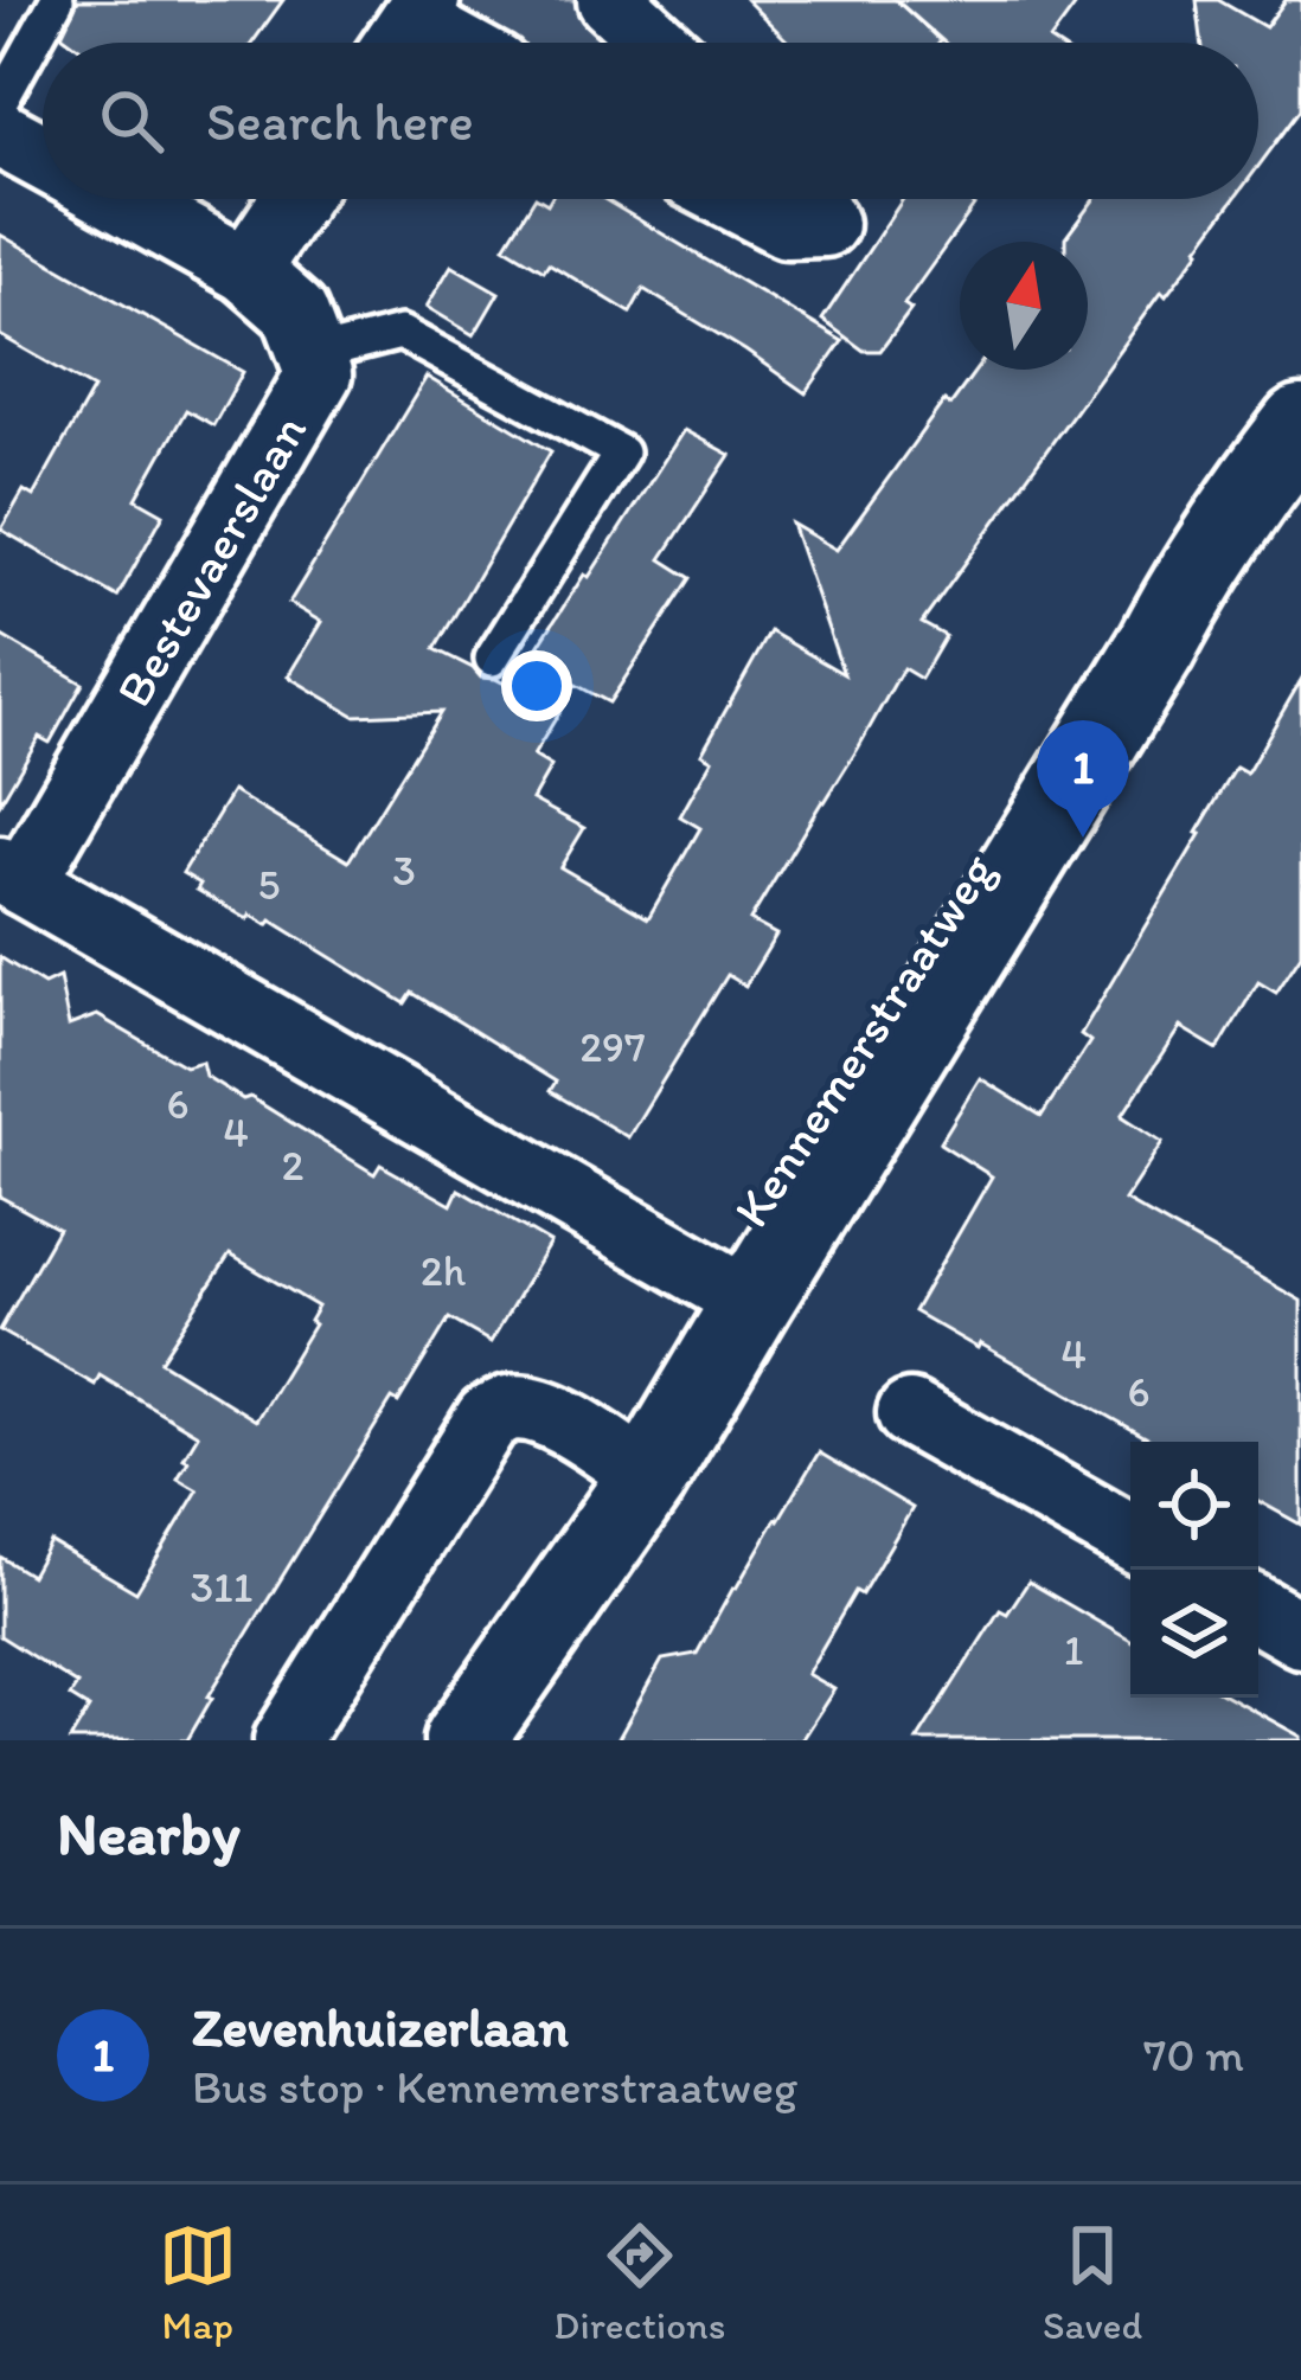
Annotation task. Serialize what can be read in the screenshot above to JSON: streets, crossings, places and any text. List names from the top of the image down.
{
  "streets": {
    "main road": ["Kennemerstraatweg"],
    "street": ["Bestevaerslaan"]
  },
  "house_numbers": [
    "3",
    "5",
    "297",
    "6",
    "4",
    "2",
    "2h",
    "4",
    "6",
    "311",
    "1"
  ],
  "north": "top",
  "page": {
    "search": "Search here",
    "pins": "1",
    "heading": "Nearby",
    "list": [
      {
        "mark": "1",
        "name": "Zevenhuizerlaan",
        "note": "Bus stop · Kennemerstraatweg",
        "value": "70 m"
      }
    ],
    "nav": ["Map", "Directions", "Saved"]
  }
}
